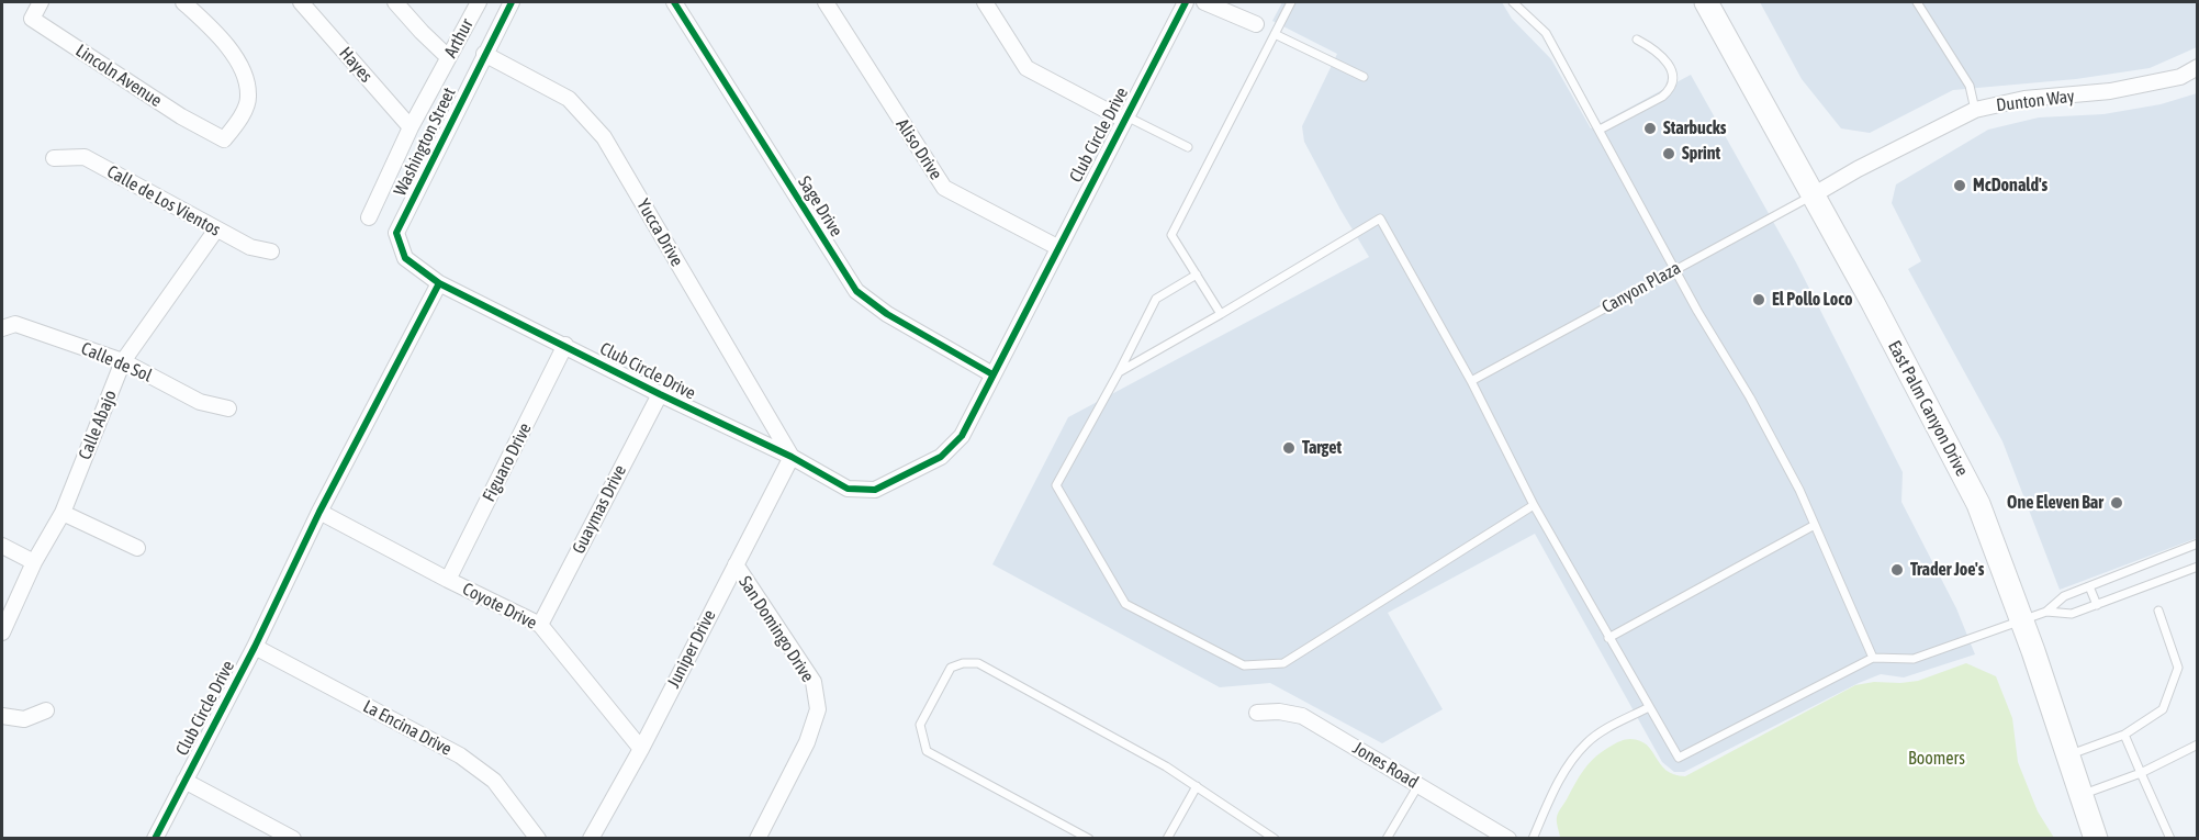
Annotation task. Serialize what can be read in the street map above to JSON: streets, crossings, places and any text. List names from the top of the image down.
{
  "streets": {
    "main road": ["East Palm Canyon Drive"],
    "street": [
      "Arthur",
      "Hayes",
      "Lincoln Avenue",
      "Dunton Way",
      "Club Circle Drive",
      "Washington Street",
      "Aliso Drive",
      "Calle de Los Vientos",
      "Sage Drive",
      "Yucca Drive",
      "Calle de Sol",
      "Calle Abajo",
      "Figuaro Drive",
      "Guaymas Drive",
      "Coyote Drive",
      "San Domingo Drive",
      "Juniper Drive",
      "La Encina Drive",
      "Jones Road"
    ],
    "lane": ["Canyon Plaza"]
  },
  "crossings": [
    ["Arthur", "Hayes"],
    ["Dunton Way", "Canyon Plaza"],
    ["Dunton Way", "East Palm Canyon Drive"],
    ["Club Circle Drive", "Washington Street"],
    ["Club Circle Drive", "Aliso Drive"],
    ["Club Circle Drive", "Sage Drive"],
    ["Club Circle Drive", "Yucca Drive"],
    ["Club Circle Drive", "Figuaro Drive"],
    ["Club Circle Drive", "Guaymas Drive"],
    ["Club Circle Drive", "Coyote Drive"],
    ["Club Circle Drive", "Juniper Drive"],
    ["Club Circle Drive", "La Encina Drive"],
    ["Washington Street", "Yucca Drive"],
    ["Calle de Los Vientos", "Calle Abajo"],
    ["Yucca Drive", "Juniper Drive"],
    ["Canyon Plaza", "East Palm Canyon Drive"],
    ["Calle de Sol", "Calle Abajo"],
    ["Figuaro Drive", "Coyote Drive"],
    ["Guaymas Drive", "Coyote Drive"],
    ["Coyote Drive", "Juniper Drive"],
    ["San Domingo Drive", "Juniper Drive"]
  ],
  "parks": ["Boomers"],
  "places": [
    "Starbucks",
    "Sprint",
    "McDonald's",
    "El Pollo Loco",
    "Target",
    "One Eleven Bar",
    "Trader Joe's"
  ]
}
